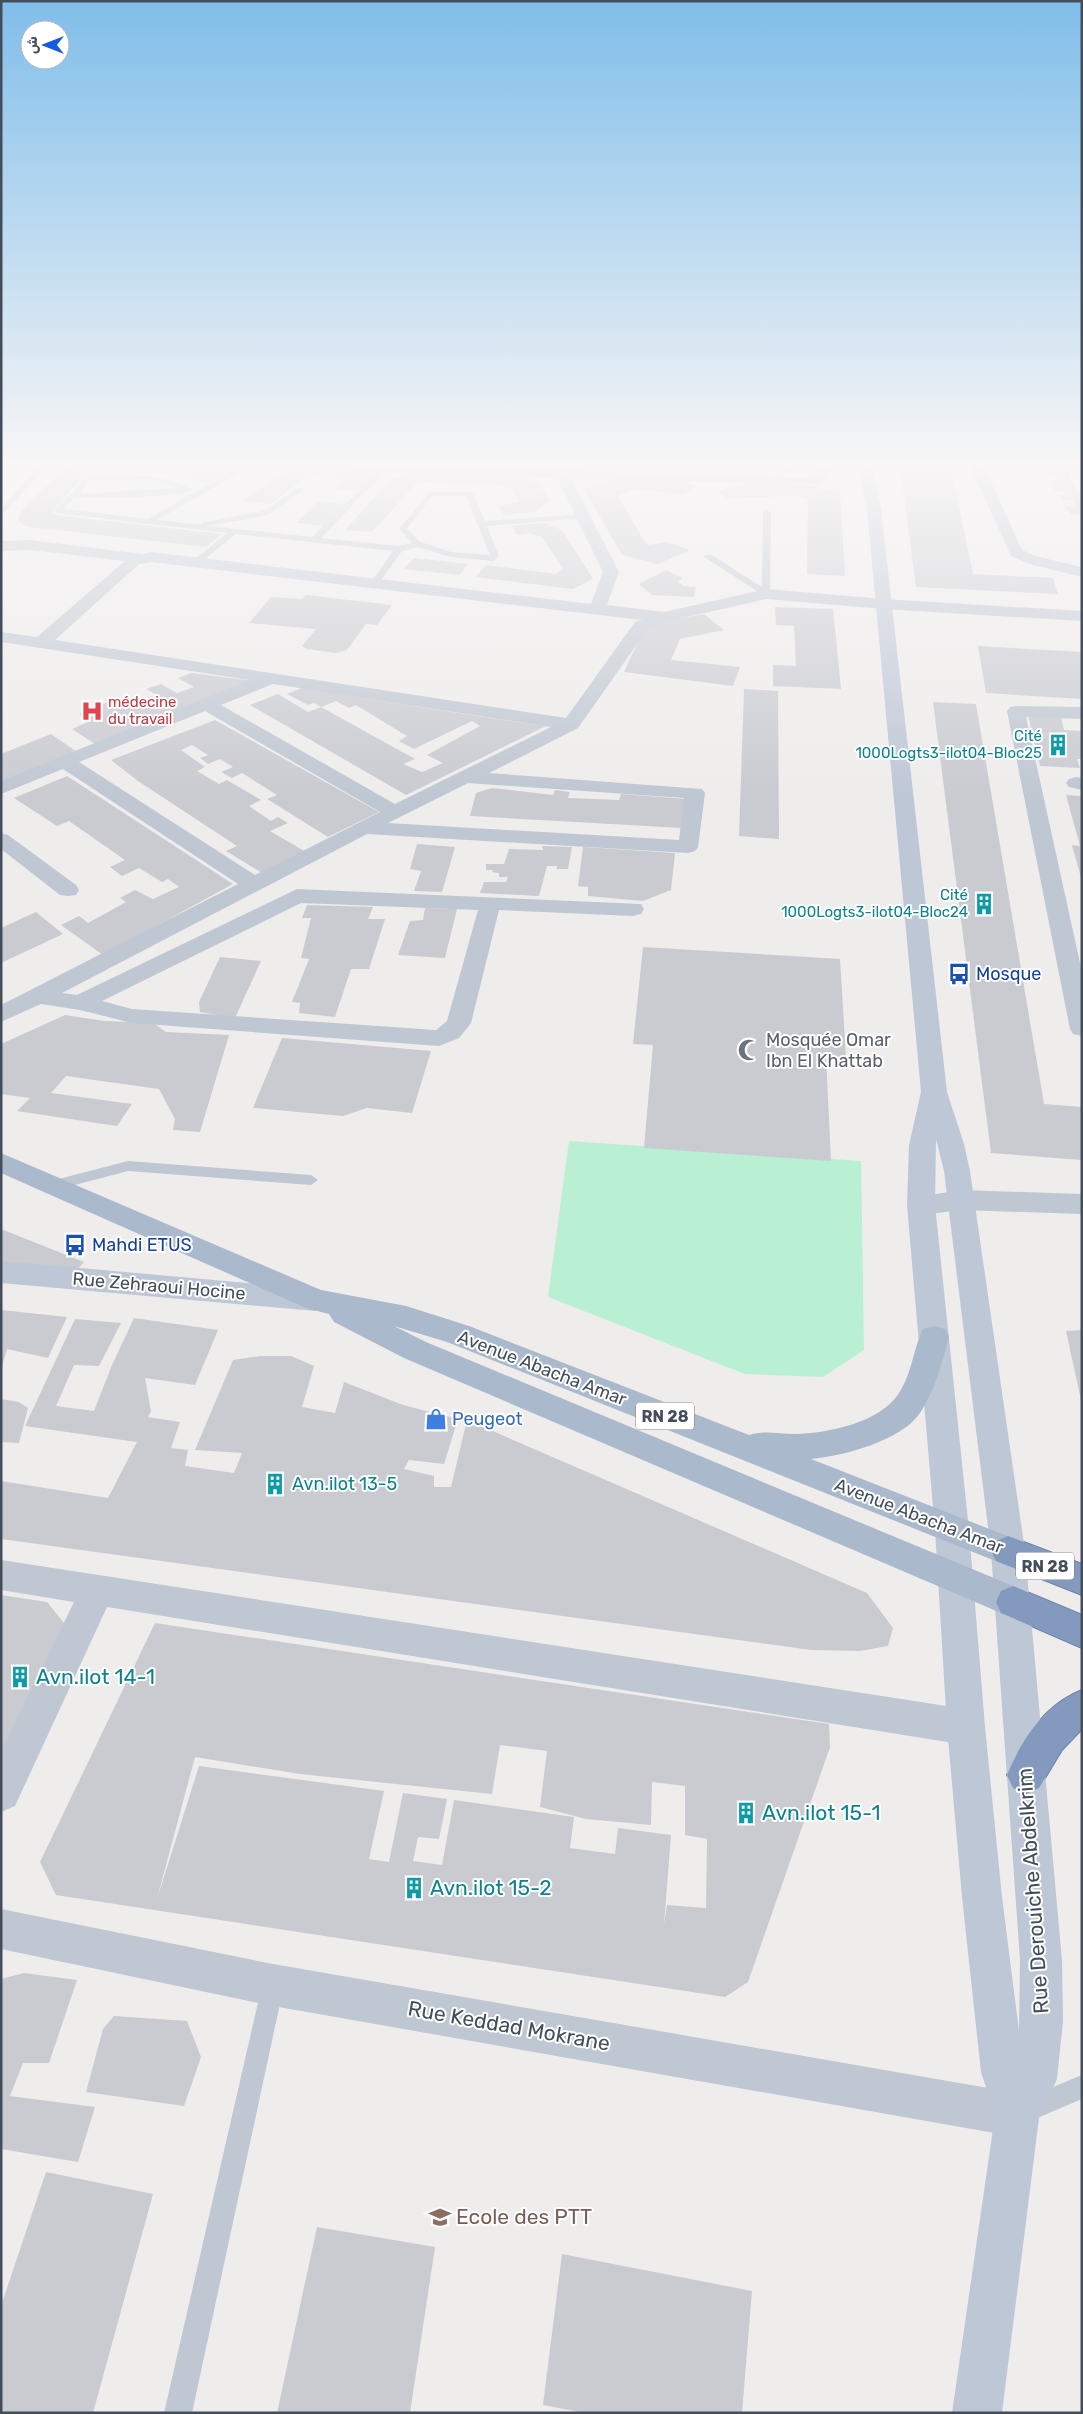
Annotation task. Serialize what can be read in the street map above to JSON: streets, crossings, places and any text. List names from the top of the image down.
{
  "streets": {
    "highway": ["Avenue Abacha Amar", "RN 28"],
    "main road": ["Rue Zehraoui Hocine", "Rue Derouiche Abdelkrim"],
    "street": ["Rue Keddad Mokrane"]
  },
  "crossings": [
    ["Rue Zehraoui Hocine", "Avenue Abacha Amar"],
    ["Avenue Abacha Amar", "Rue Derouiche Abdelkrim"],
    ["Rue Derouiche Abdelkrim", "Rue Keddad Mokrane"]
  ],
  "places": {
    "hospital": ["médecine du travail"],
    "building": [
      "Cité 1000Logts3-ilot04-Bloc25",
      "Cité 1000Logts3-ilot04-Bloc24",
      "Avn.ilot 13-5",
      "Avn.ilot 14-1",
      "Avn.ilot 15-1",
      "Avn.ilot 15-2"
    ],
    "bus stop": ["Mosque", "Mahdi ETUS"],
    "mosque": ["Mosquée Omar Ibn El Khattab"],
    "shop": ["Peugeot"],
    "school or university": ["Ecole des PTT"]
  },
  "north": "left"
}
